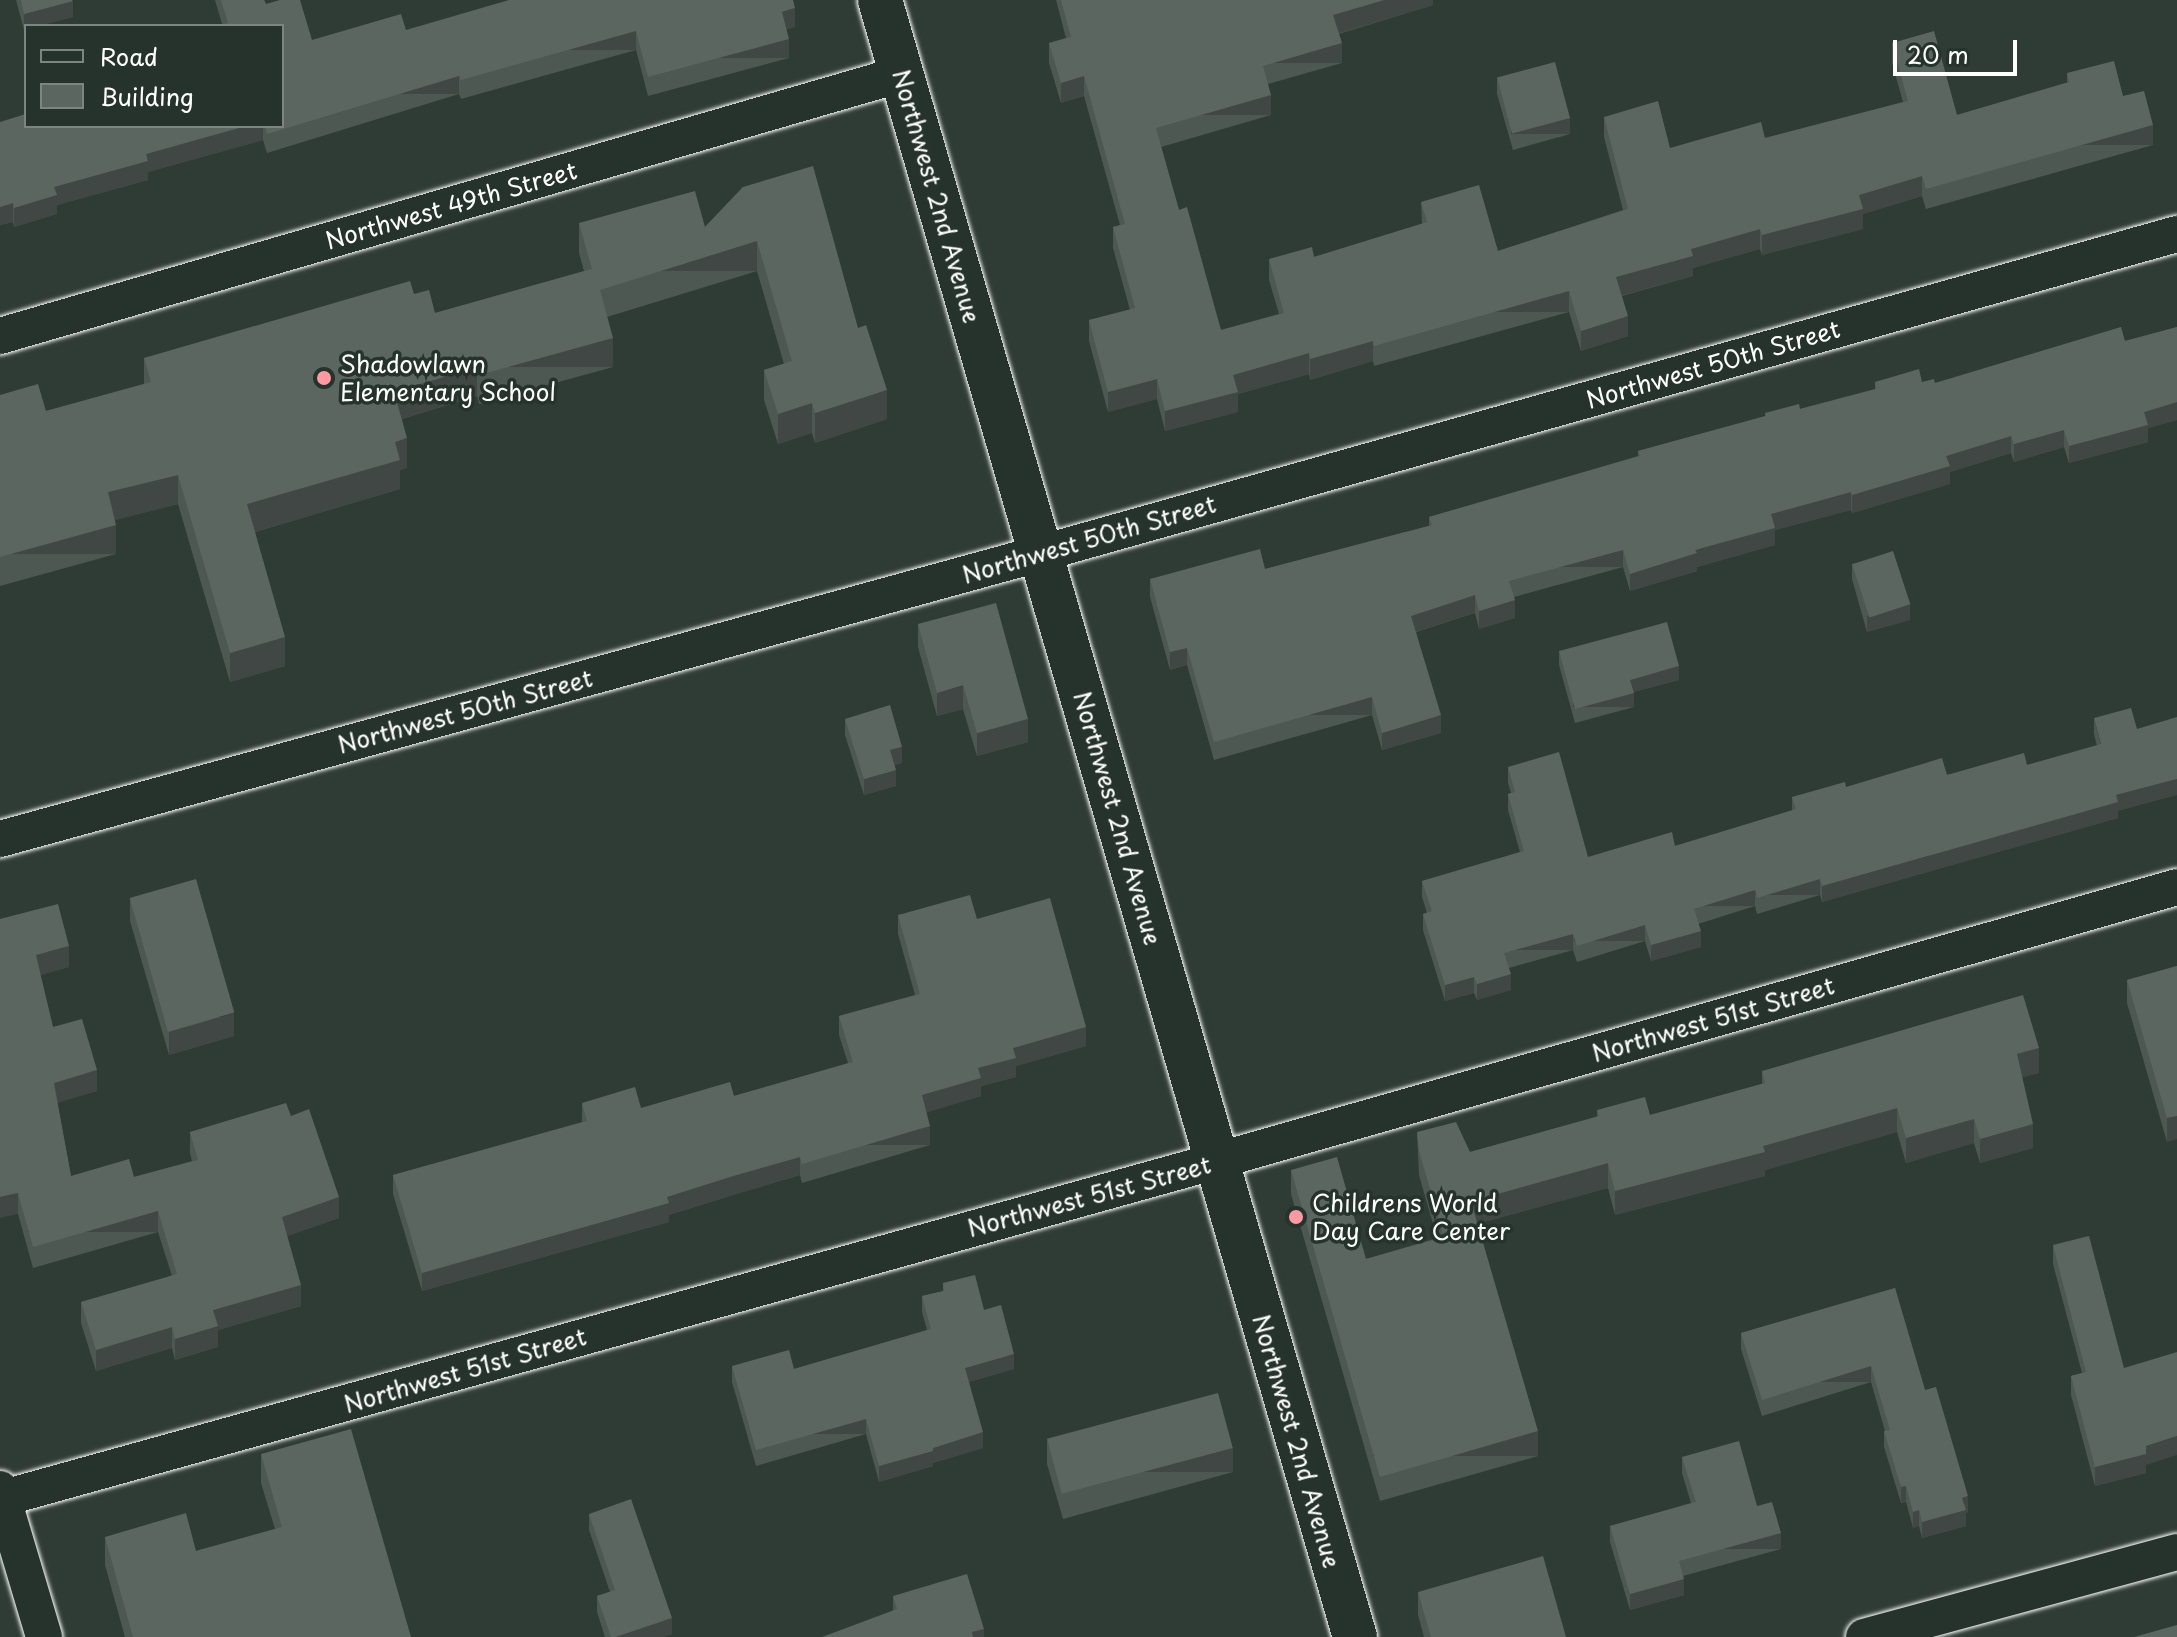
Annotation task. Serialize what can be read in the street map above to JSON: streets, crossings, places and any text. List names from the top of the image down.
{
  "streets": {
    "street": [
      "Northwest 2nd Avenue",
      "Northwest 49th Street",
      "Northwest 50th Street",
      "Northwest 51st Street"
    ]
  },
  "crossings": [
    ["Northwest 2nd Avenue", "Northwest 49th Street"],
    ["Northwest 2nd Avenue", "Northwest 50th Street"],
    ["Northwest 2nd Avenue", "Northwest 51st Street"]
  ],
  "places": ["Shadowlawn Elementary School", "Childrens World Day Care Center"],
  "legend": ["Road", "Building"],
  "scale_bar": "20 m"
}
